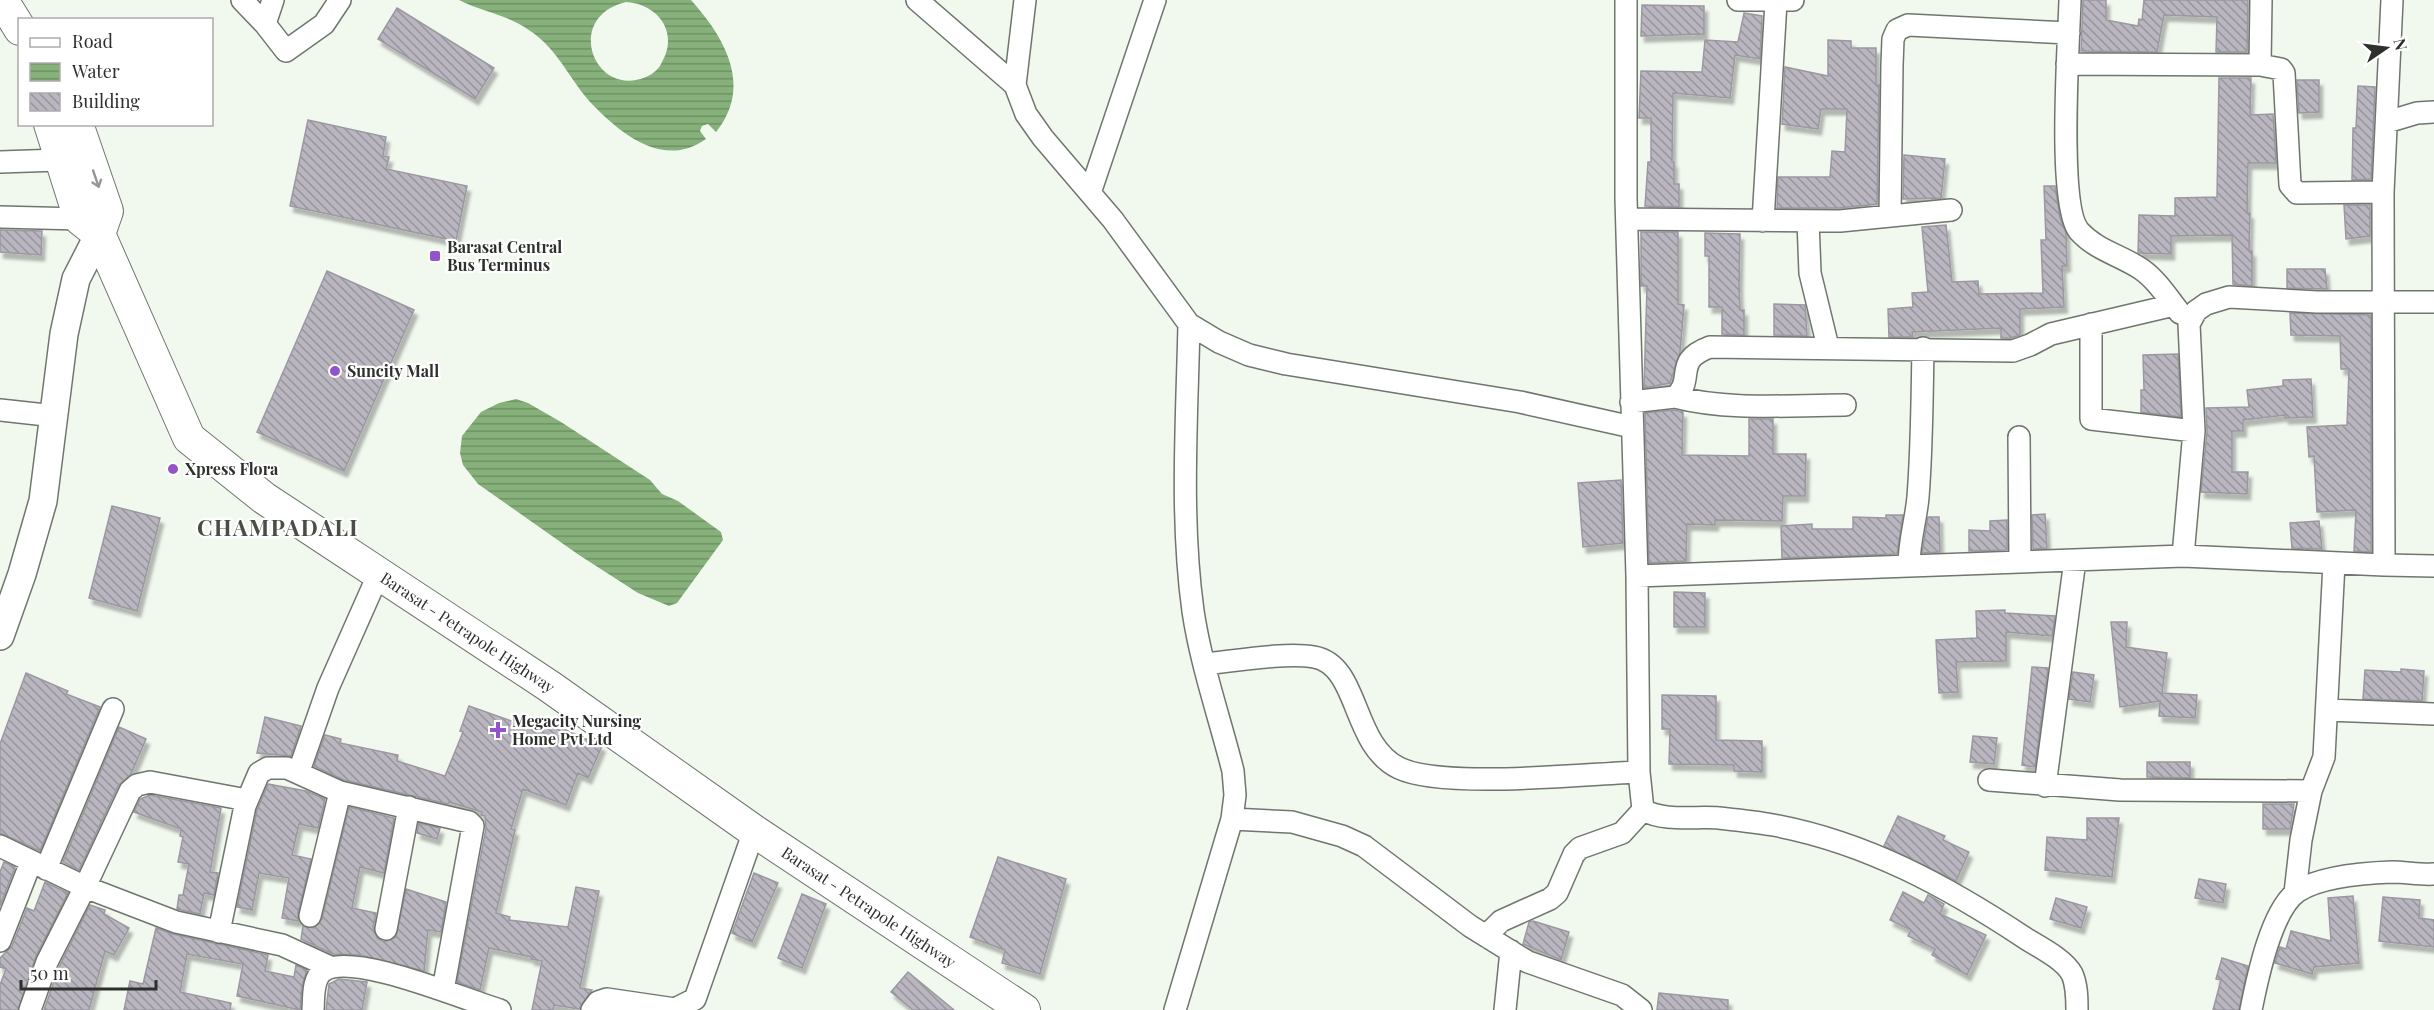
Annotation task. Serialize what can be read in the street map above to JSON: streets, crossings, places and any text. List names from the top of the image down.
{
  "streets": {
    "highway": ["Barasat - Petrapole Highway"]
  },
  "districts": ["CHAMPADALI"],
  "places": {
    "transit": ["Barasat Central Bus Terminus"],
    "other": ["Suncity Mall", "Xpress Flora"],
    "health": ["Megacity Nursing Home Pvt Ltd"]
  },
  "legend": ["Road", "Water", "Building"],
  "scale_bar": "50 m",
  "north": "right"
}
